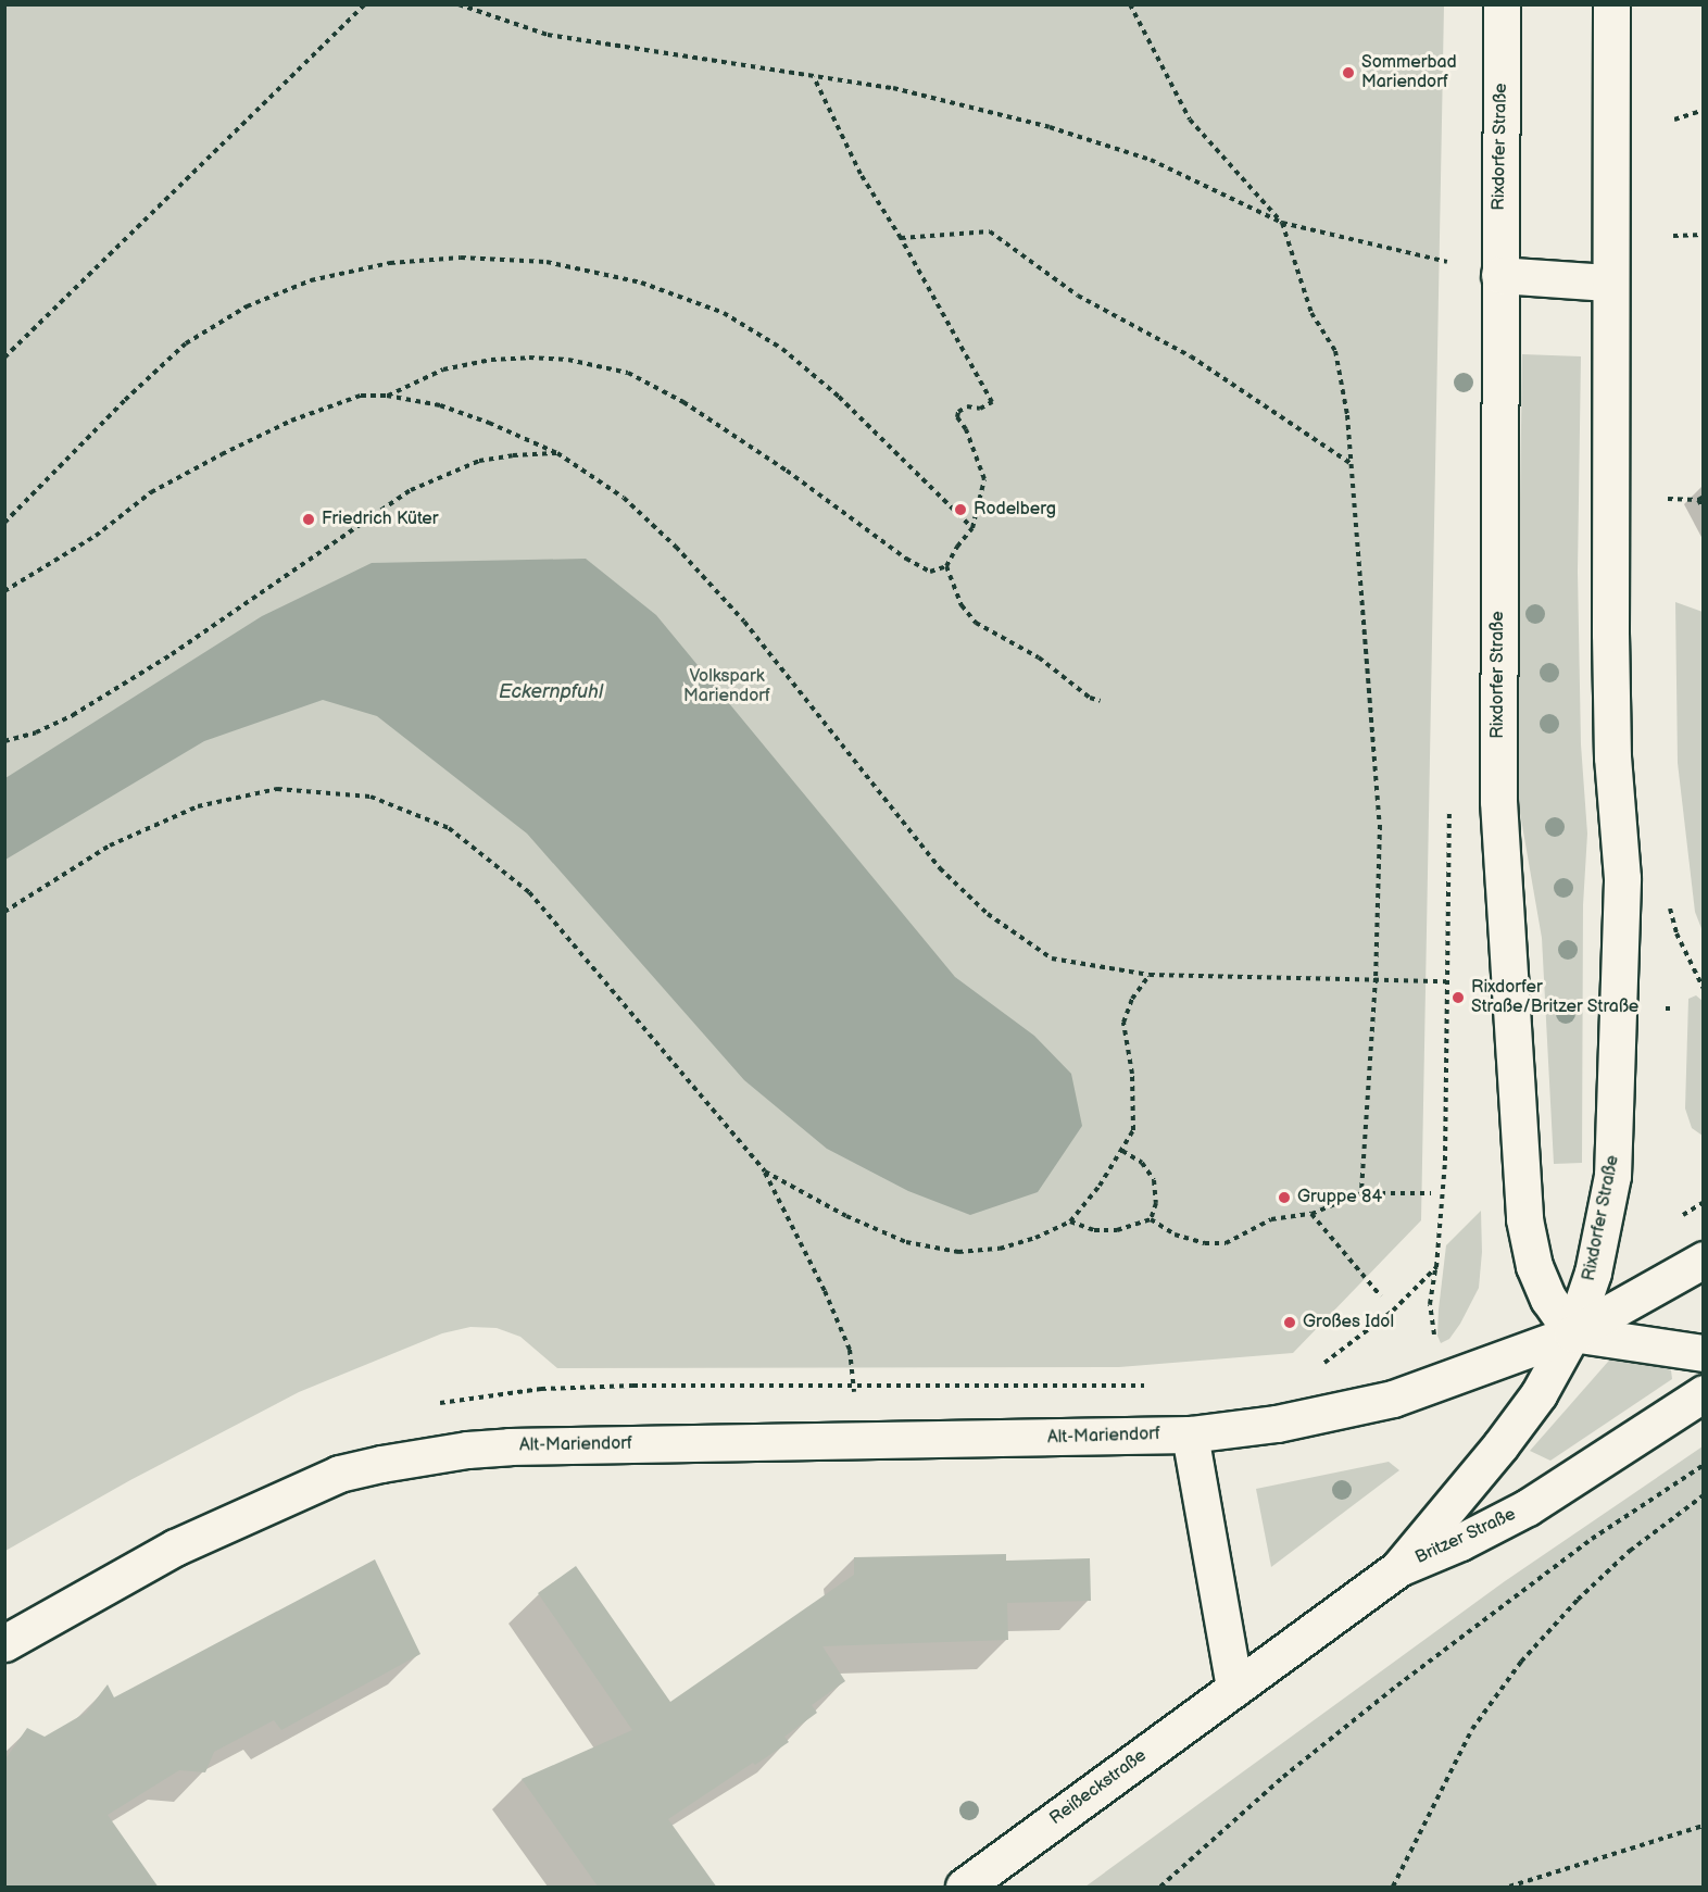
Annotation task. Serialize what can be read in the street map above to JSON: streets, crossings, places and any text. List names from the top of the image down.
{
  "streets": {
    "street": [
      "Rixdorfer Straße",
      "Alt-Mariendorf",
      "Britzer Straße",
      "Reißeckstraße"
    ]
  },
  "crossings": [
    ["Rixdorfer Straße", "Britzer Straße"],
    ["Britzer Straße", "Reißeckstraße"]
  ],
  "water": ["Eckernpfuhl"],
  "parks": ["Volkspark Mariendorf"],
  "places": [
    "Sommerbad Mariendorf",
    "Rodelberg",
    "Friedrich Küter",
    "Rixdorfer Straße/Britzer Straße",
    "Gruppe 84",
    "Großes Idol"
  ]
}
